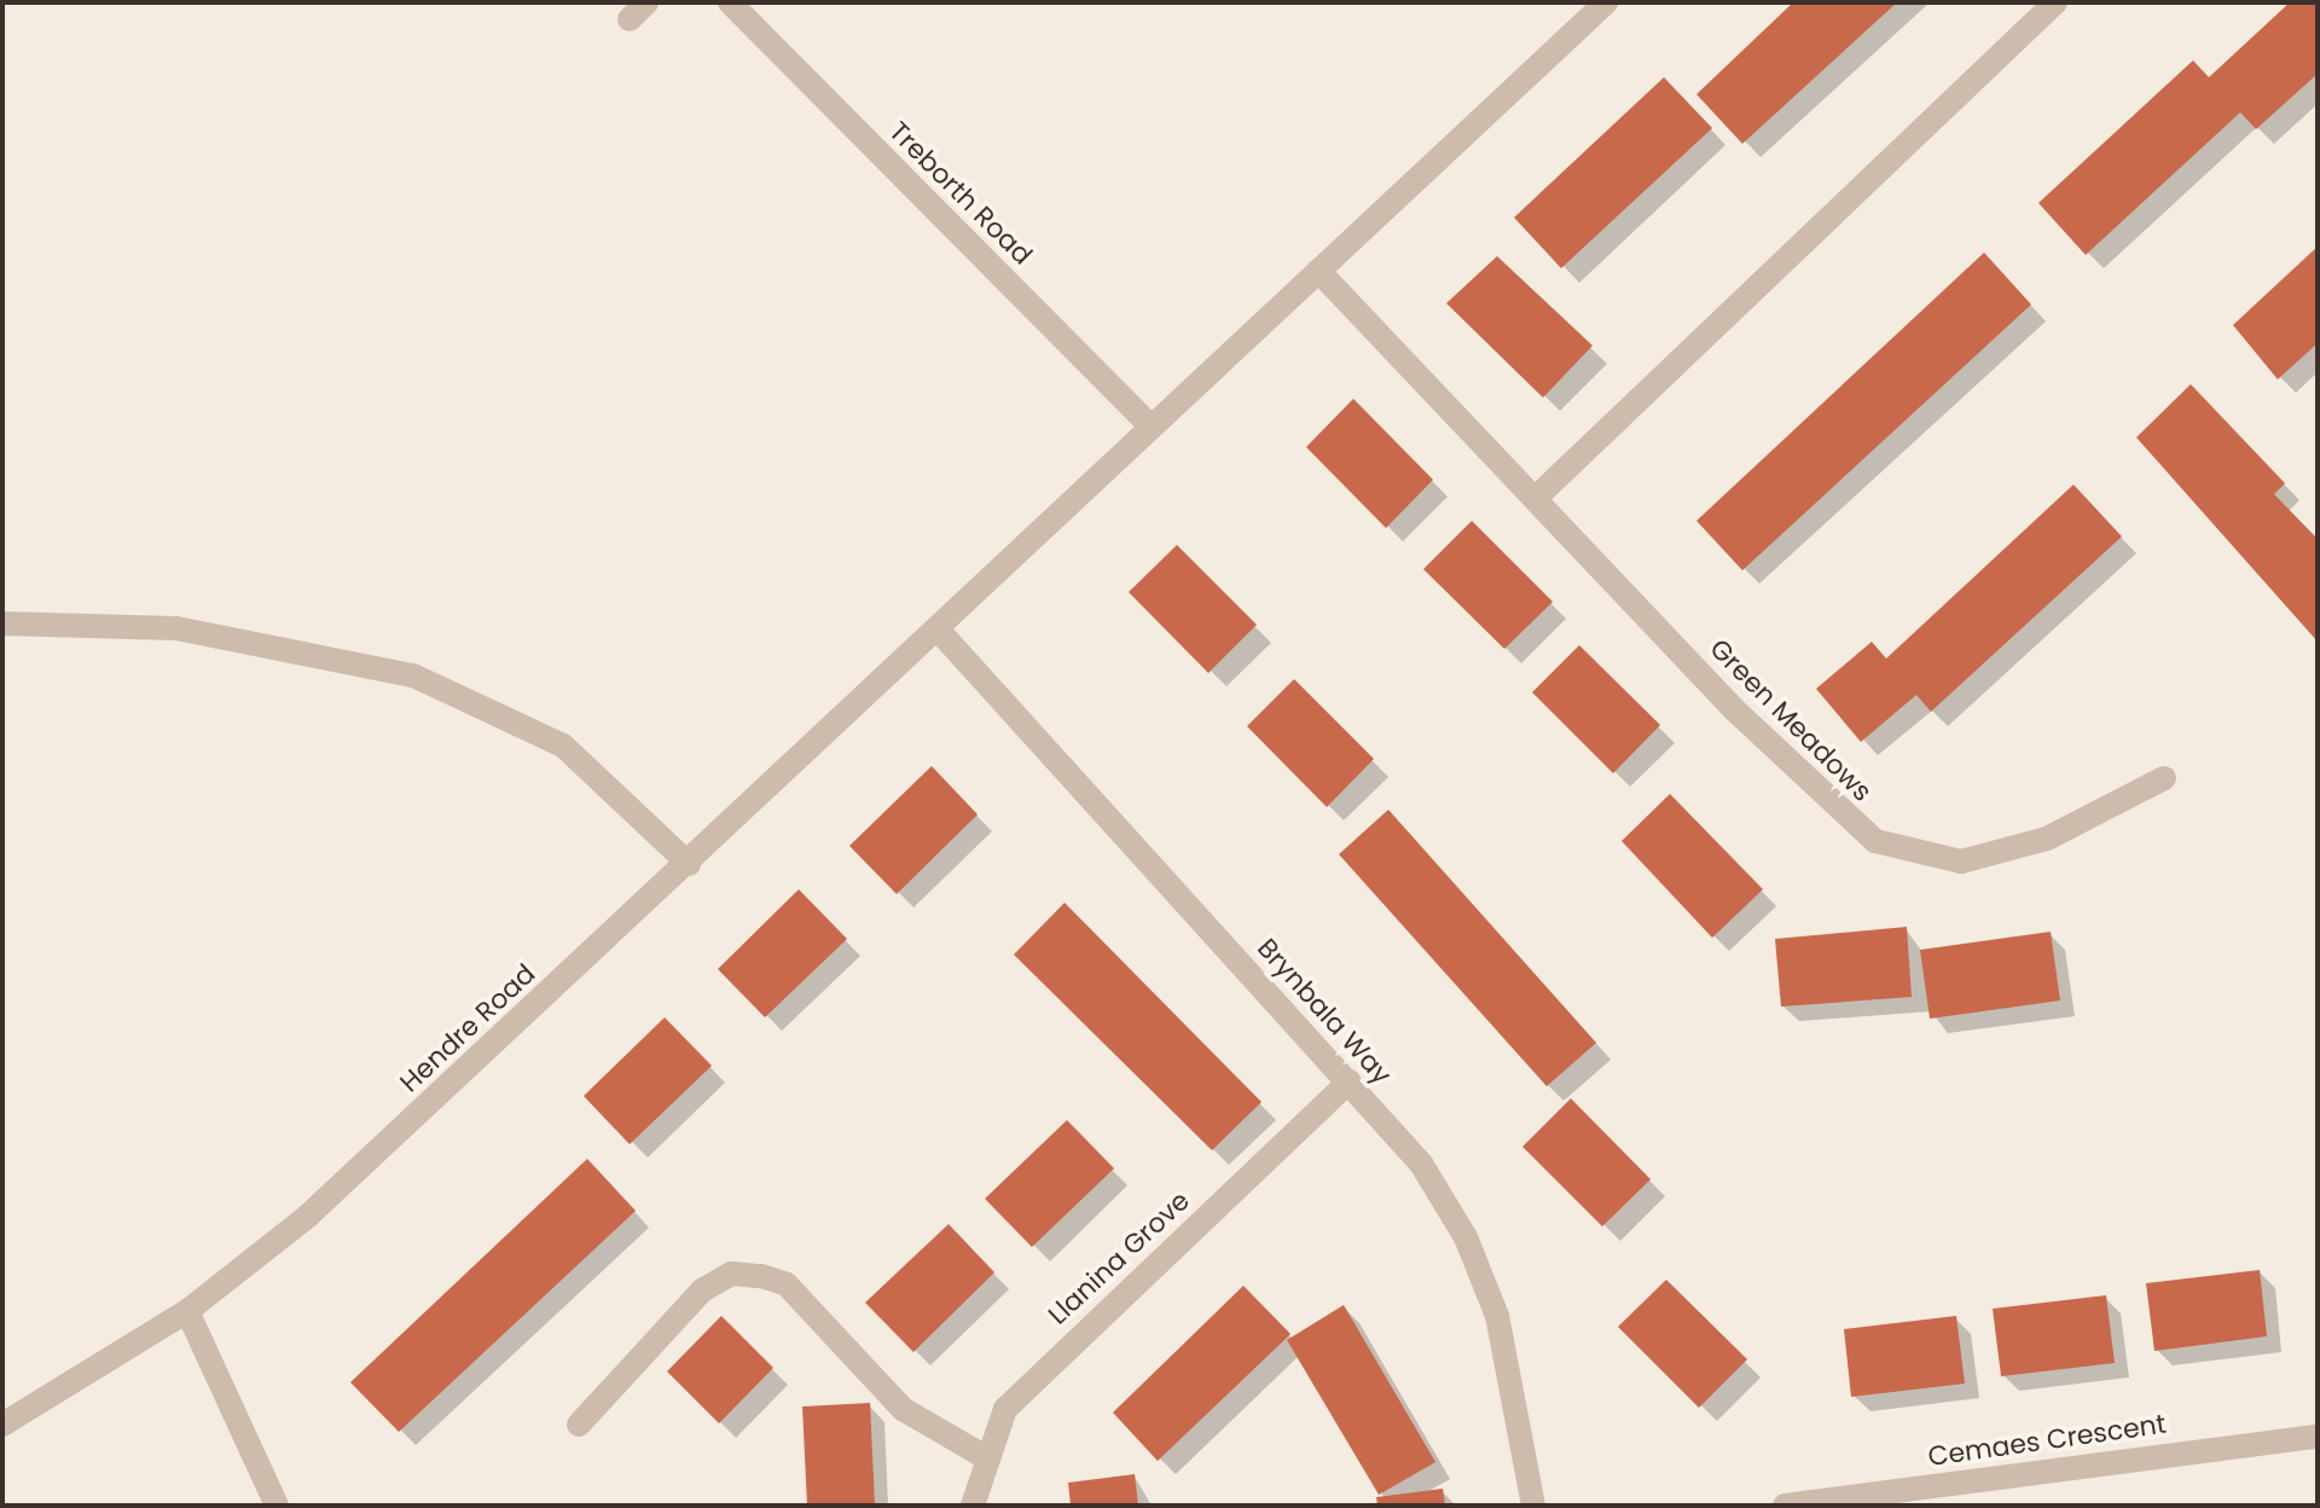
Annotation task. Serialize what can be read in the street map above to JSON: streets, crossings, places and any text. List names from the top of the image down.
{
  "streets": {
    "street": [
      "Treborth Road",
      "Green Meadows",
      "Brynbala Way",
      "Hendre Road",
      "Llanina Grove",
      "Cemaes Crescent"
    ]
  },
  "crossings": [
    ["Treborth Road", "Hendre Road"],
    ["Green Meadows", "Hendre Road"],
    ["Brynbala Way", "Hendre Road"],
    ["Brynbala Way", "Llanina Grove"]
  ]
}
